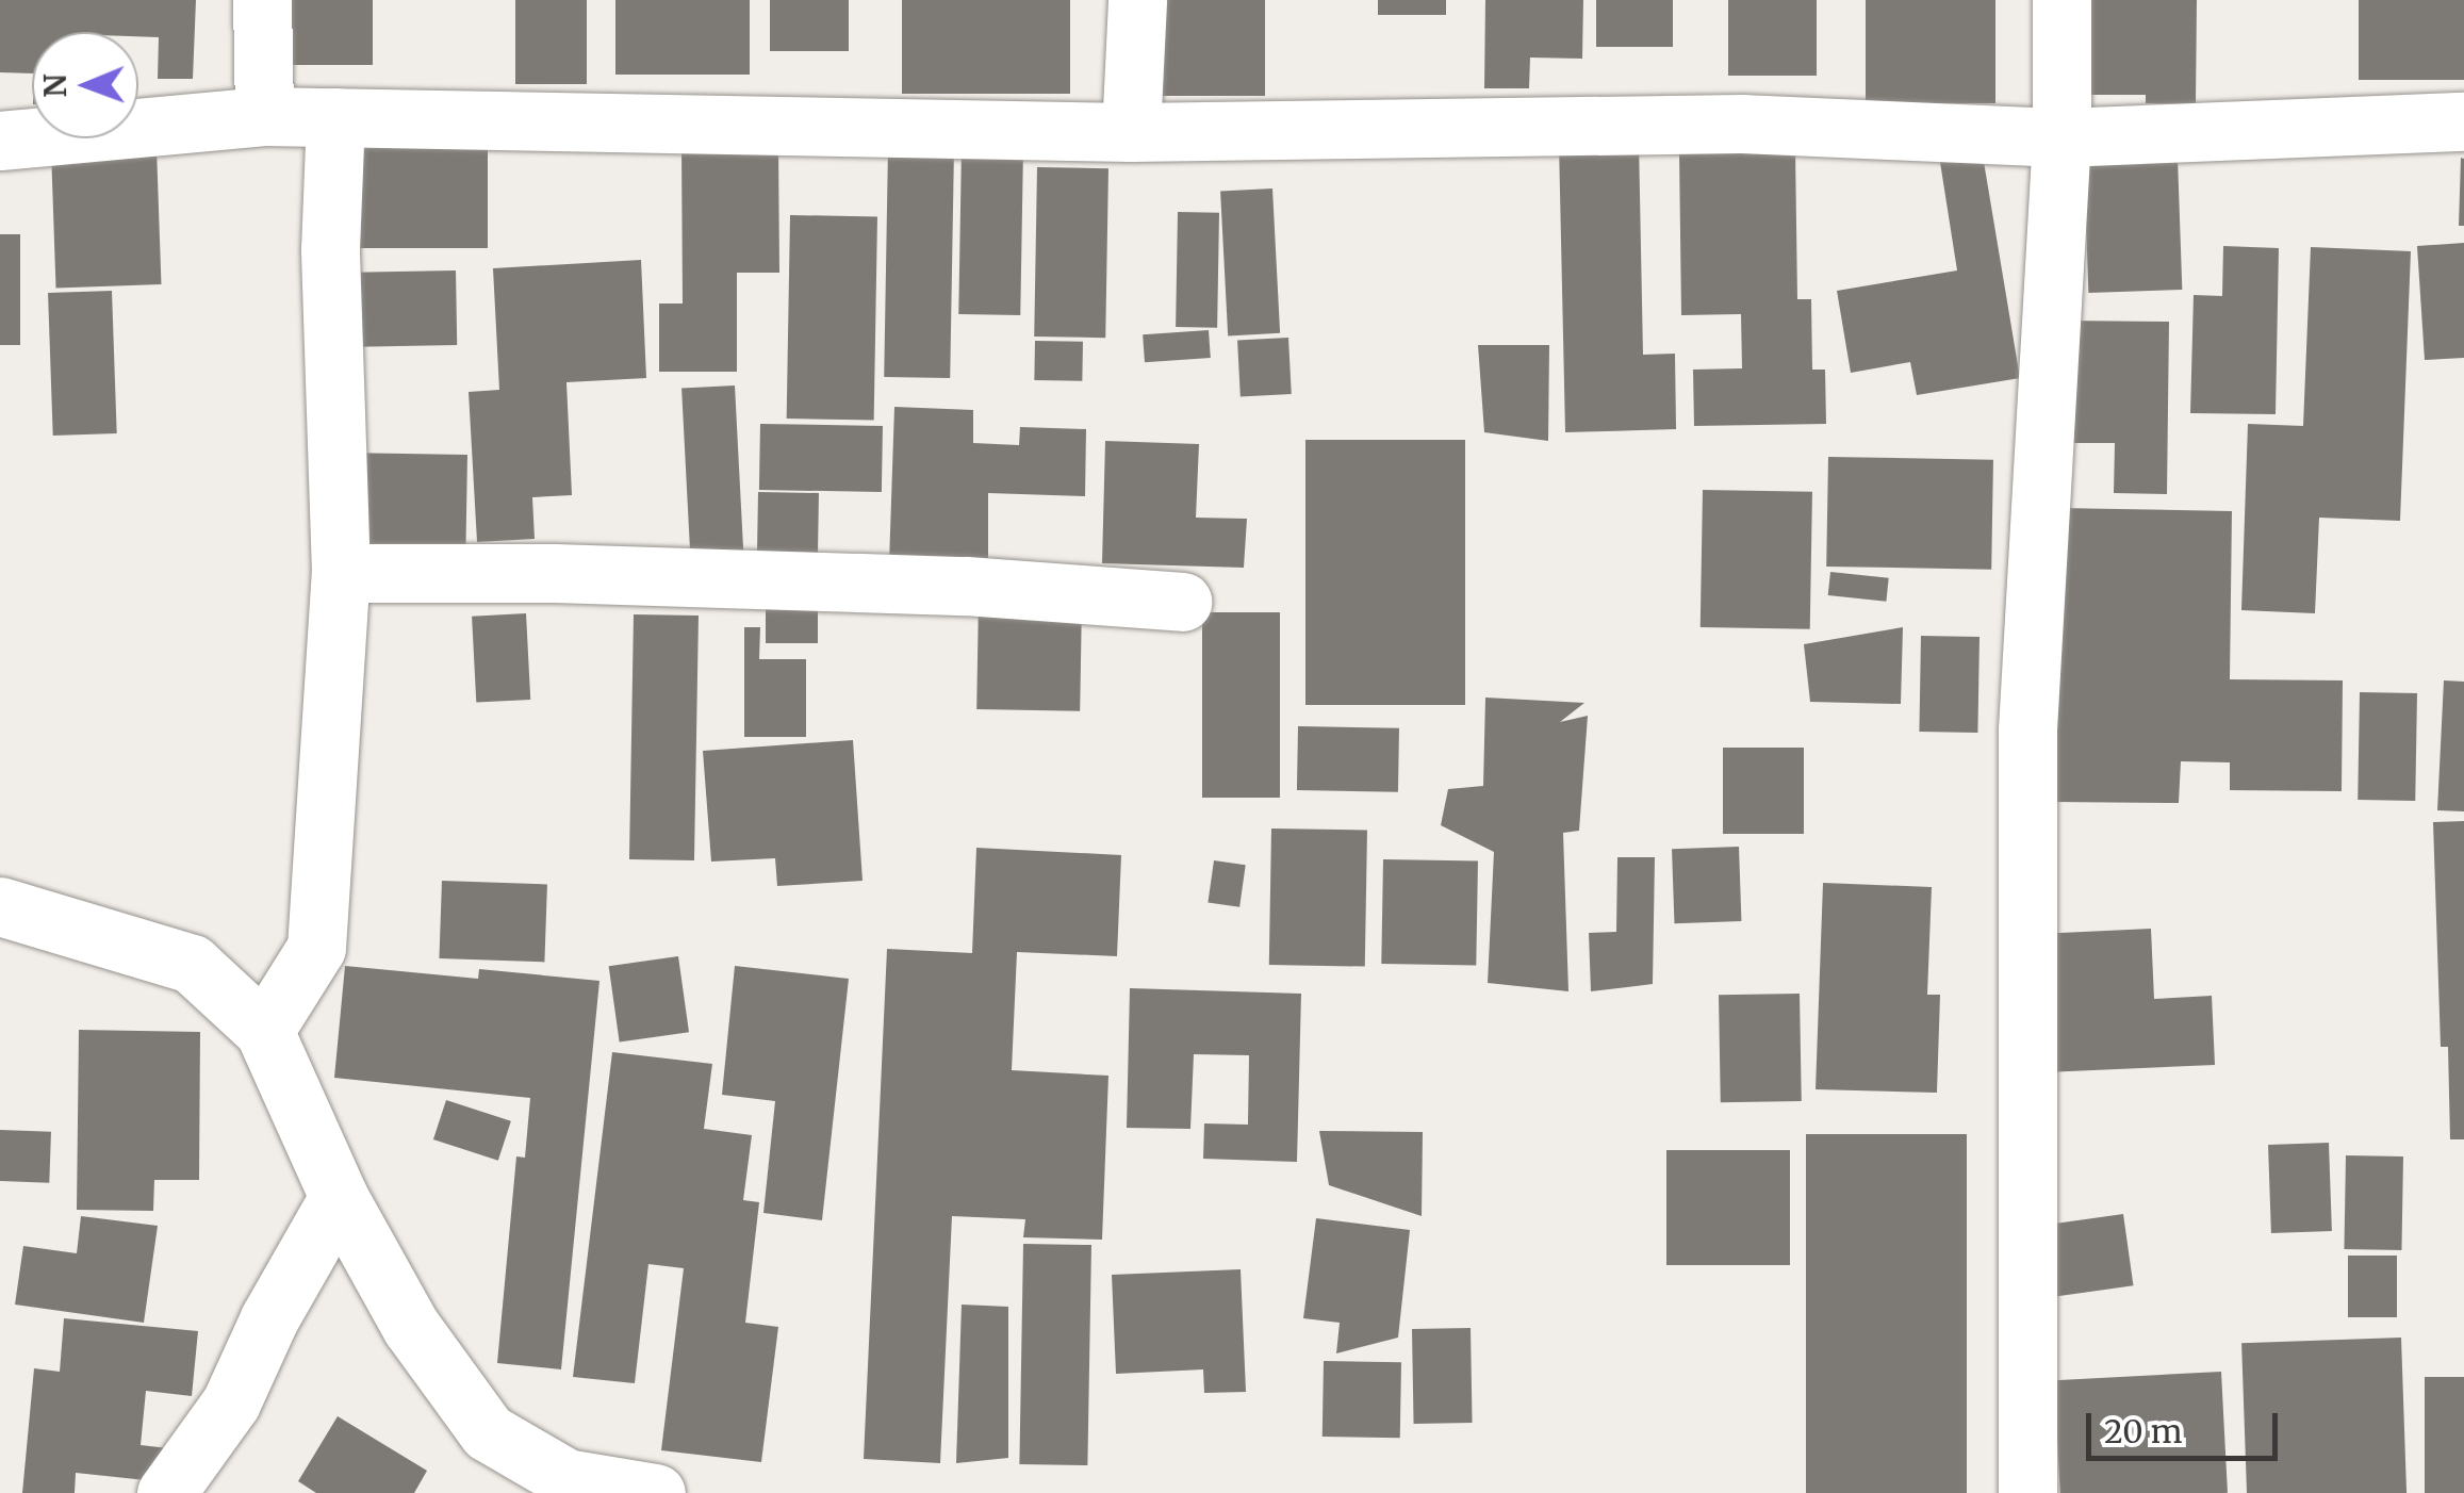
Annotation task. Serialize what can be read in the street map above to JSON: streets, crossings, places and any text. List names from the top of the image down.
{
  "scale_bar": "20 m",
  "north": "left"
}
